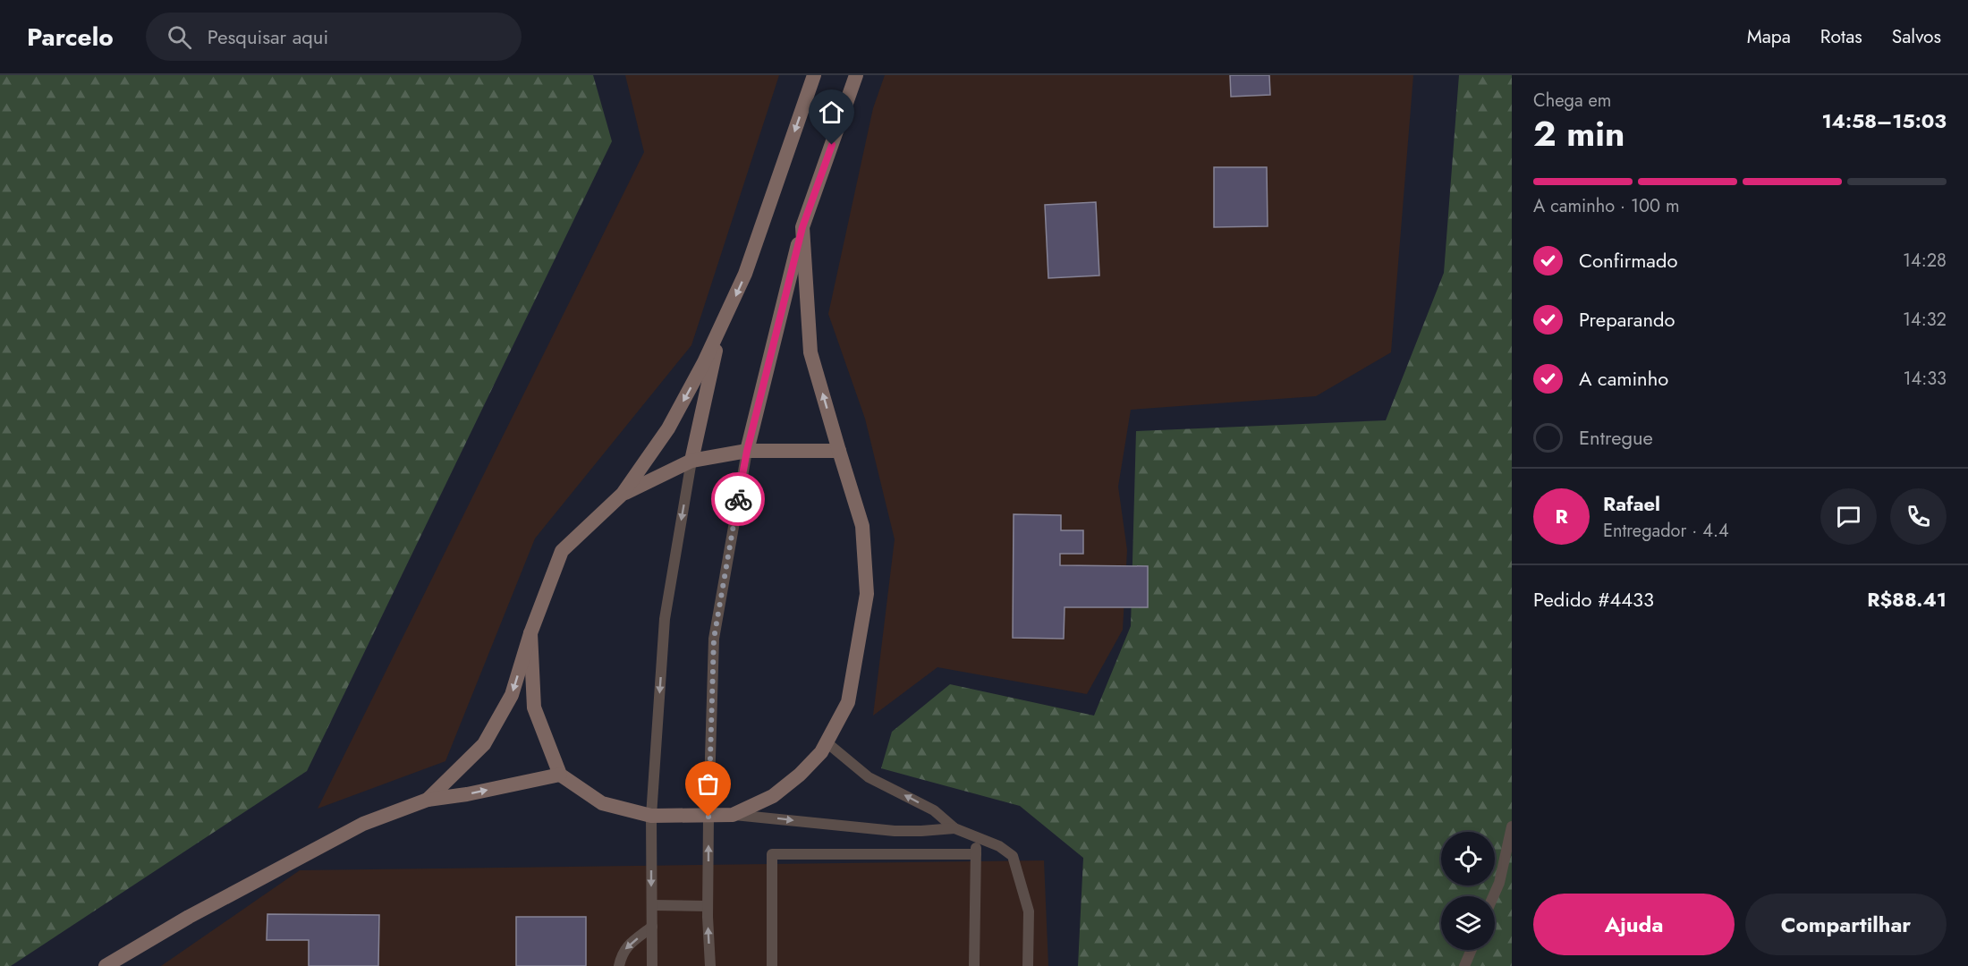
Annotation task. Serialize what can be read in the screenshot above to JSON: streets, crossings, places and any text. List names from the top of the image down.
{
  "page": {
    "header": "Parcelo",
    "search": "Pesquisar aqui",
    "nav": ["Mapa", "Rotas", "Salvos"],
    "heading": ["2 min", "Chega em", "14:58–15:03"],
    "panel": [
      "Rafael",
      "Entregador · 4.4",
      "Pedido #4433",
      "R$88.41"
    ],
    "bar": "A caminho · 100 m",
    "list": [
      ["Confirmado", "14:28"],
      ["Preparando", "14:32"],
      ["A caminho", "14:33"],
      "Entregue"
    ],
    "round": "R",
    "buttons": ["Ajuda", "Compartilhar"]
  }
}
